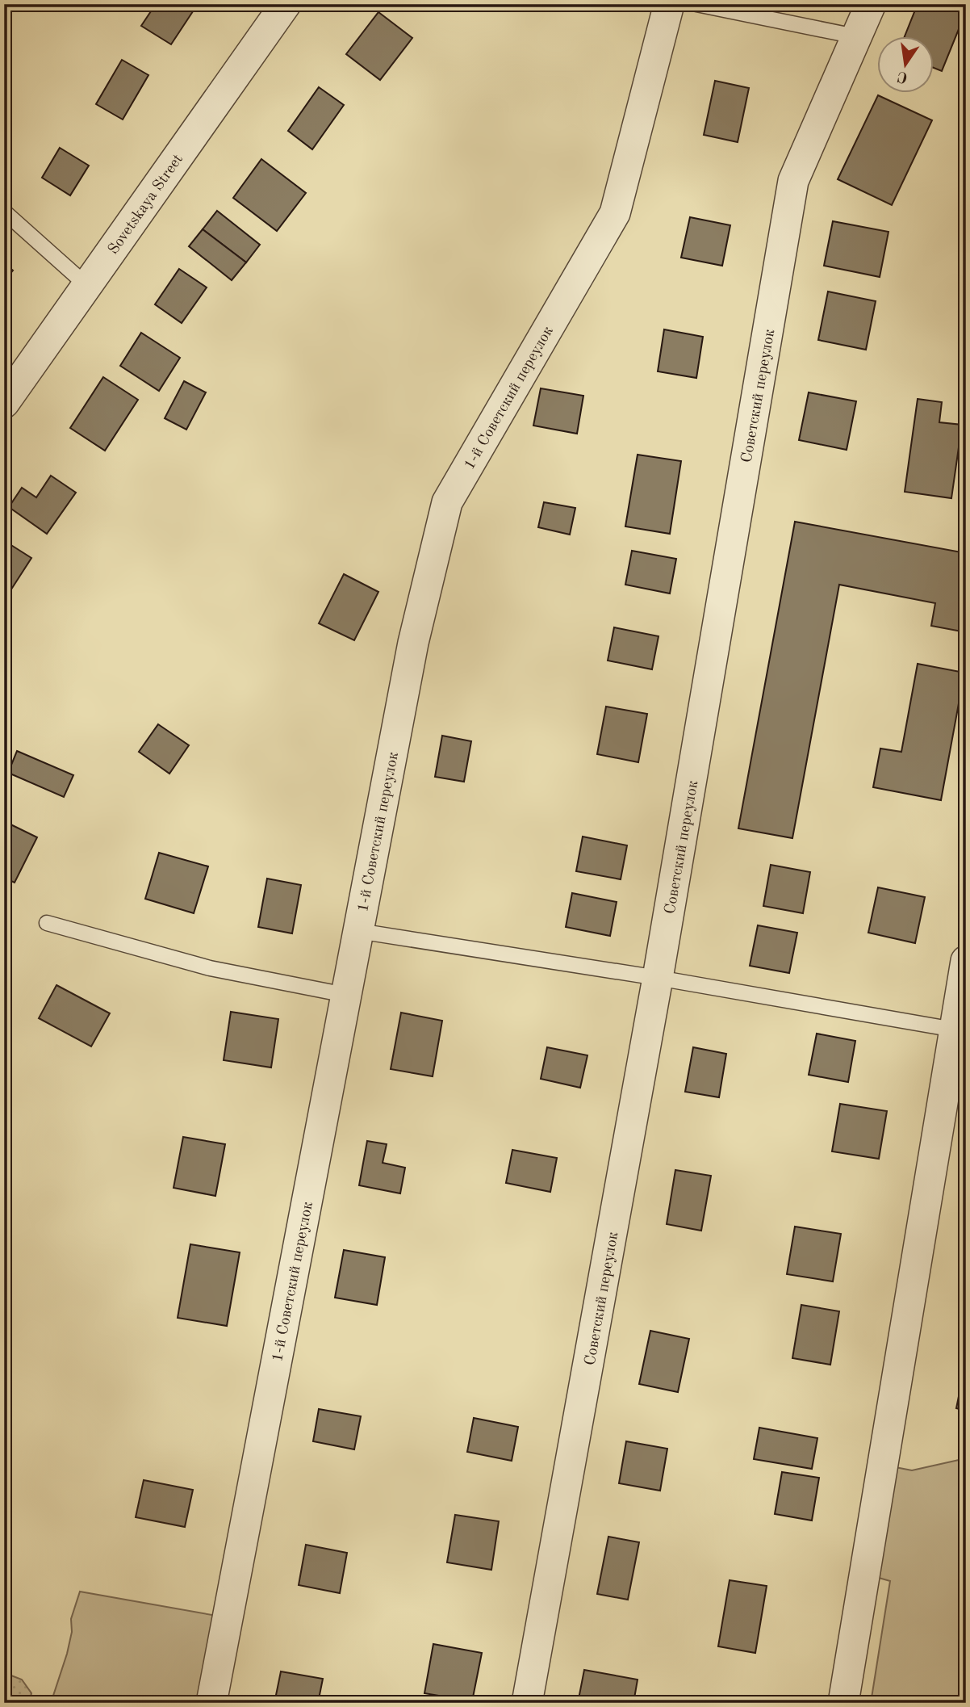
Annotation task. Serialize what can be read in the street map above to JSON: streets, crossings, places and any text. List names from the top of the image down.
{
  "streets": {
    "street": ["Sovetskaya Street", "Советский переулок", "1-й Советский переулок"]
  },
  "north": "bottom"
}
